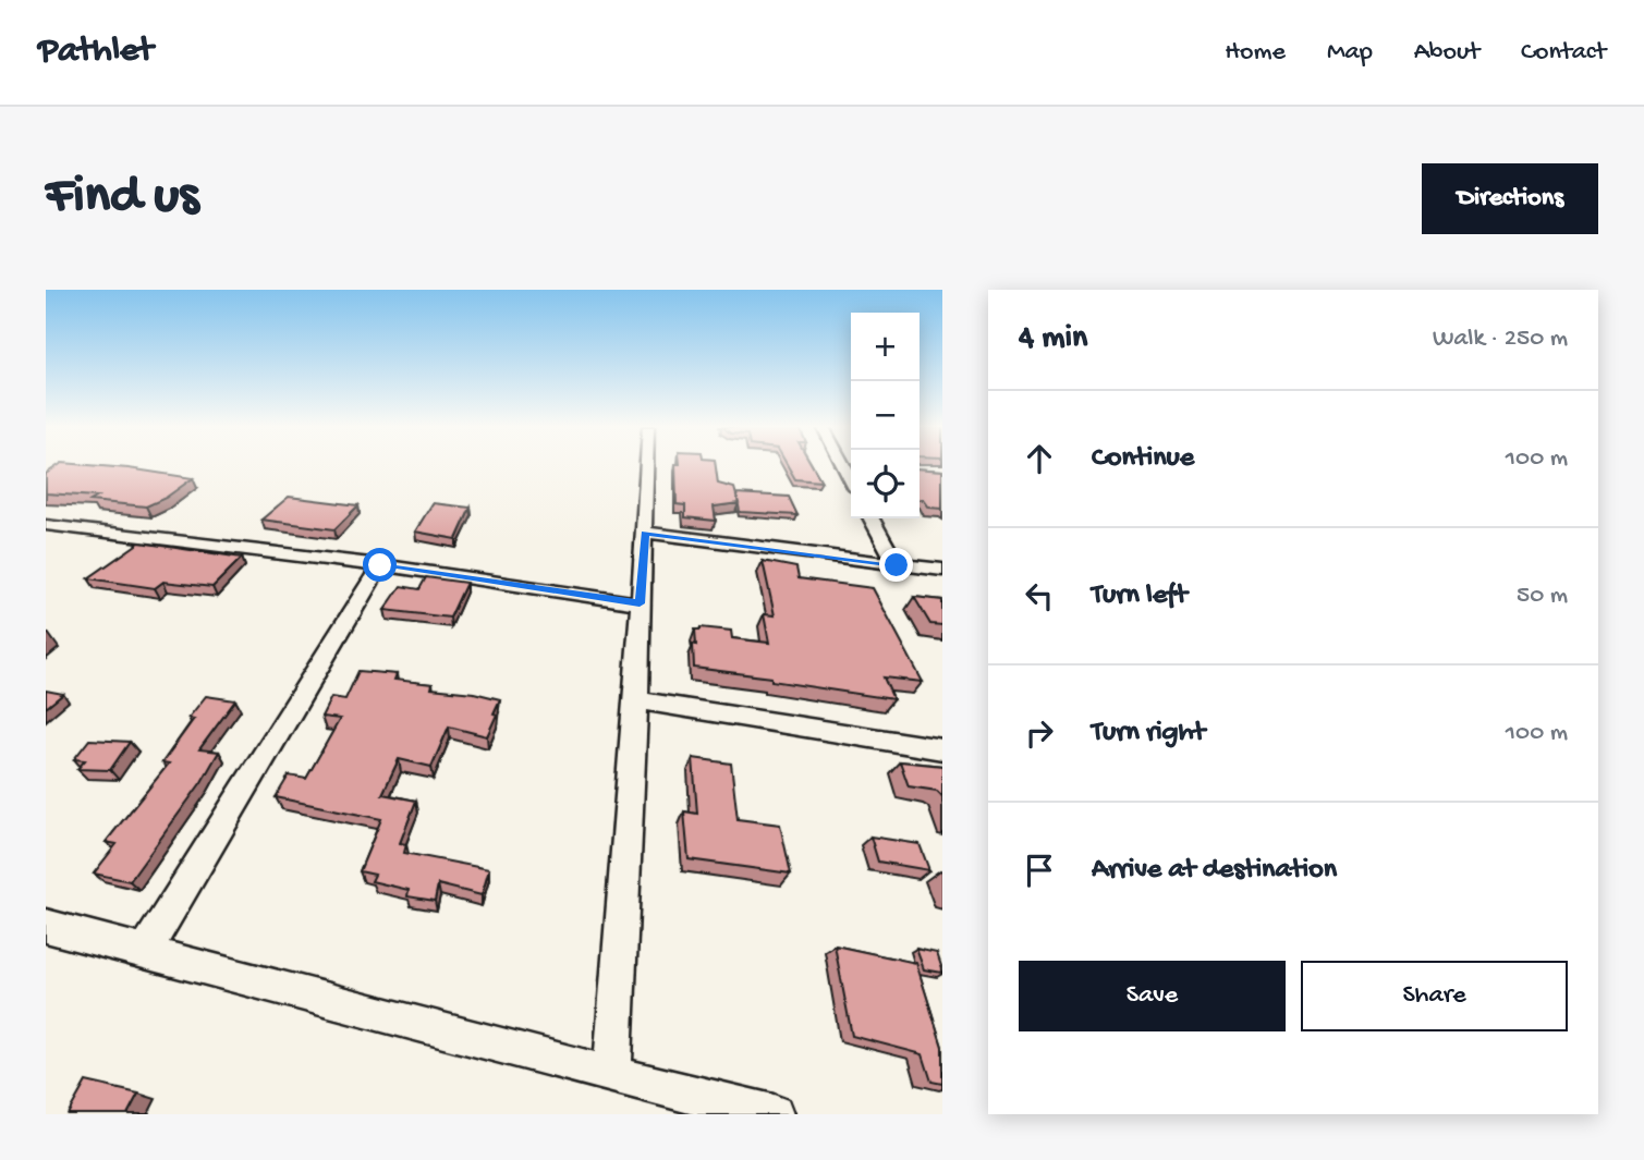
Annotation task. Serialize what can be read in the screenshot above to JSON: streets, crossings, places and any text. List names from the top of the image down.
{
  "page": {
    "header": "Pathlet",
    "nav": [
      "Home",
      "Map",
      "About",
      "Contact"
    ],
    "buttons": [
      "Directions",
      ["Save", "Share"]
    ],
    "title": "Find us",
    "heading": ["4 min", "Walk · 250 m"],
    "map_buttons": ["+", "−"],
    "list": [
      ["Continue", "100 m"],
      ["Turn left", "50 m"],
      ["Turn right", "100 m"],
      "Arrive at destination"
    ]
  }
}
